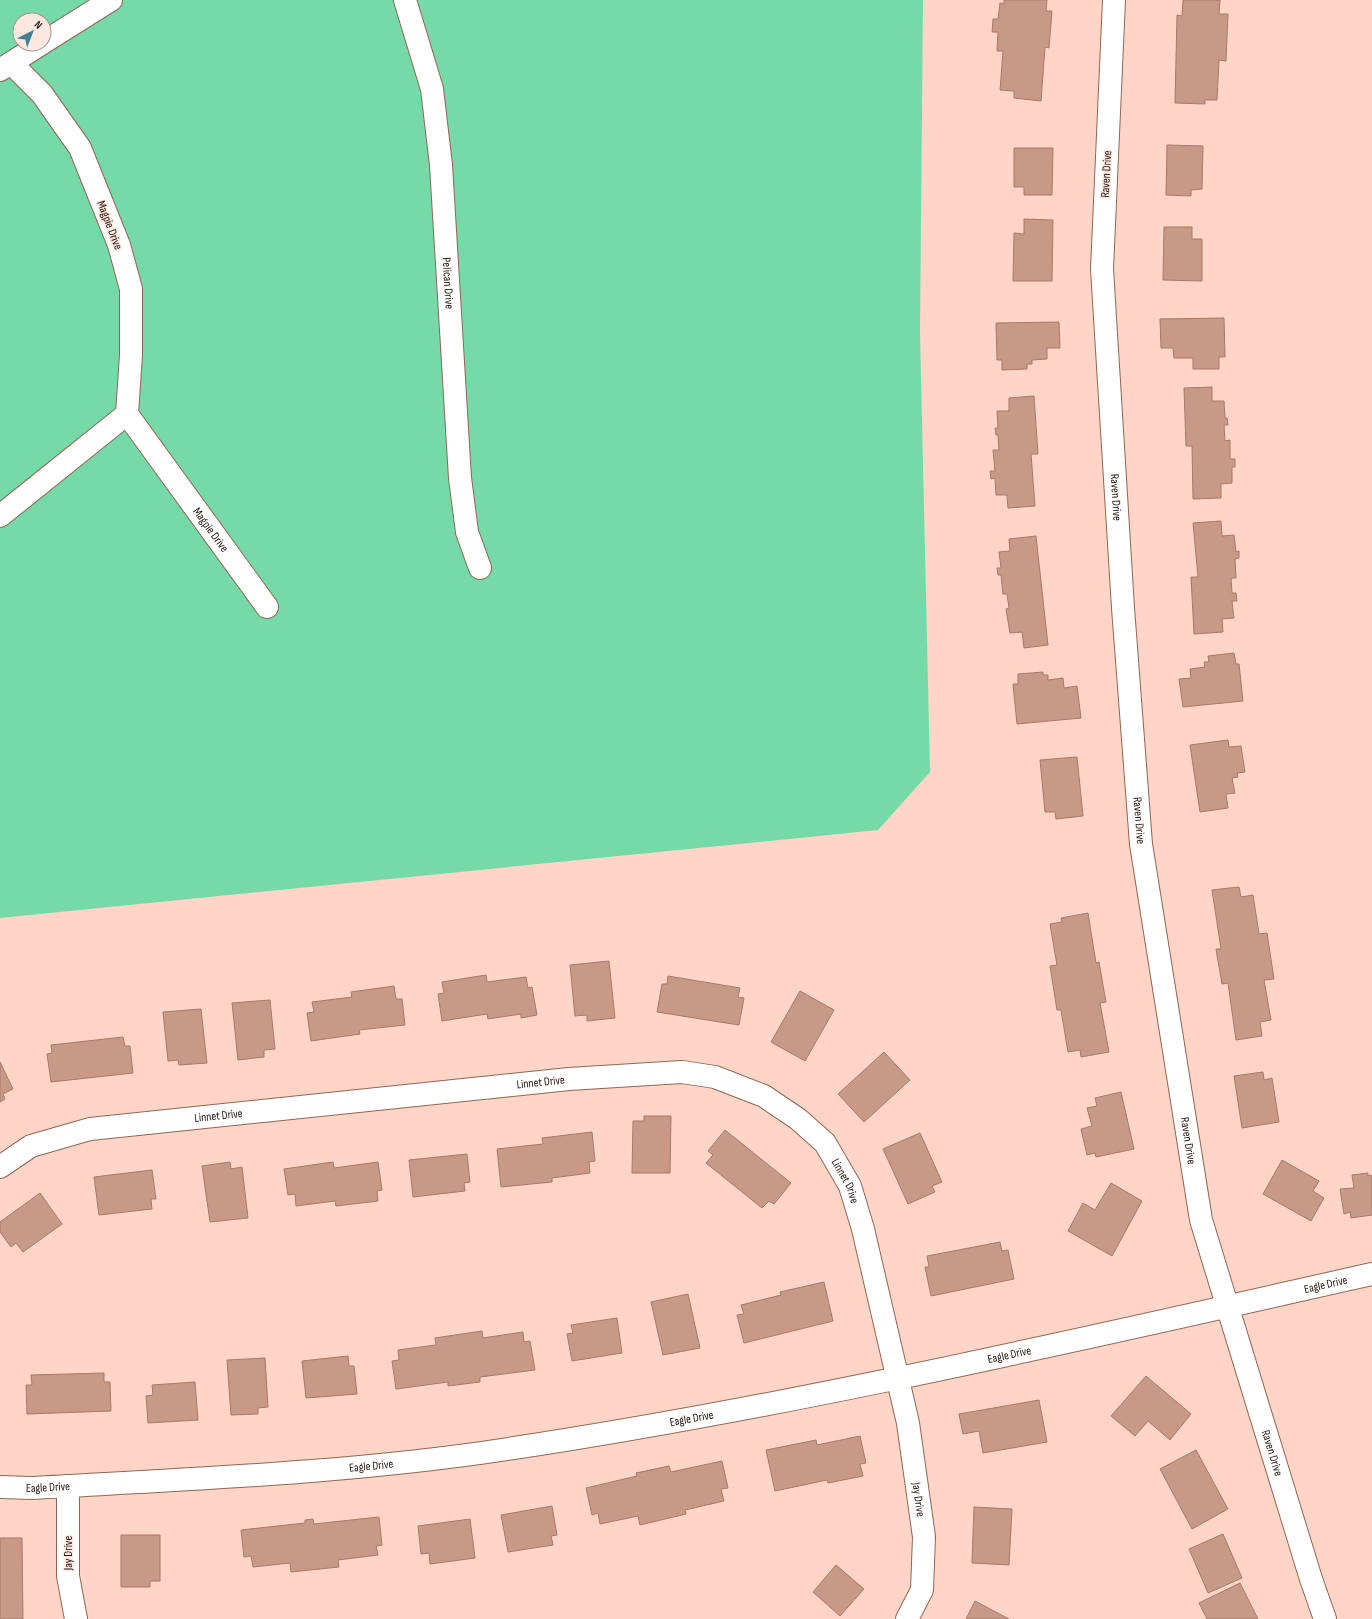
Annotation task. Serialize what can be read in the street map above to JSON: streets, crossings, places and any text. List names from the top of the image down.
{
  "streets": {
    "street": [
      "Raven Drive",
      "Magpie Drive",
      "Pelican Drive",
      "Linnet Drive",
      "Eagle Drive",
      "Jay Drive"
    ]
  },
  "crossings": [
    ["Raven Drive", "Eagle Drive"],
    ["Linnet Drive", "Eagle Drive"],
    ["Linnet Drive", "Jay Drive"],
    ["Eagle Drive", "Jay Drive"]
  ],
  "north": "top right"
}
